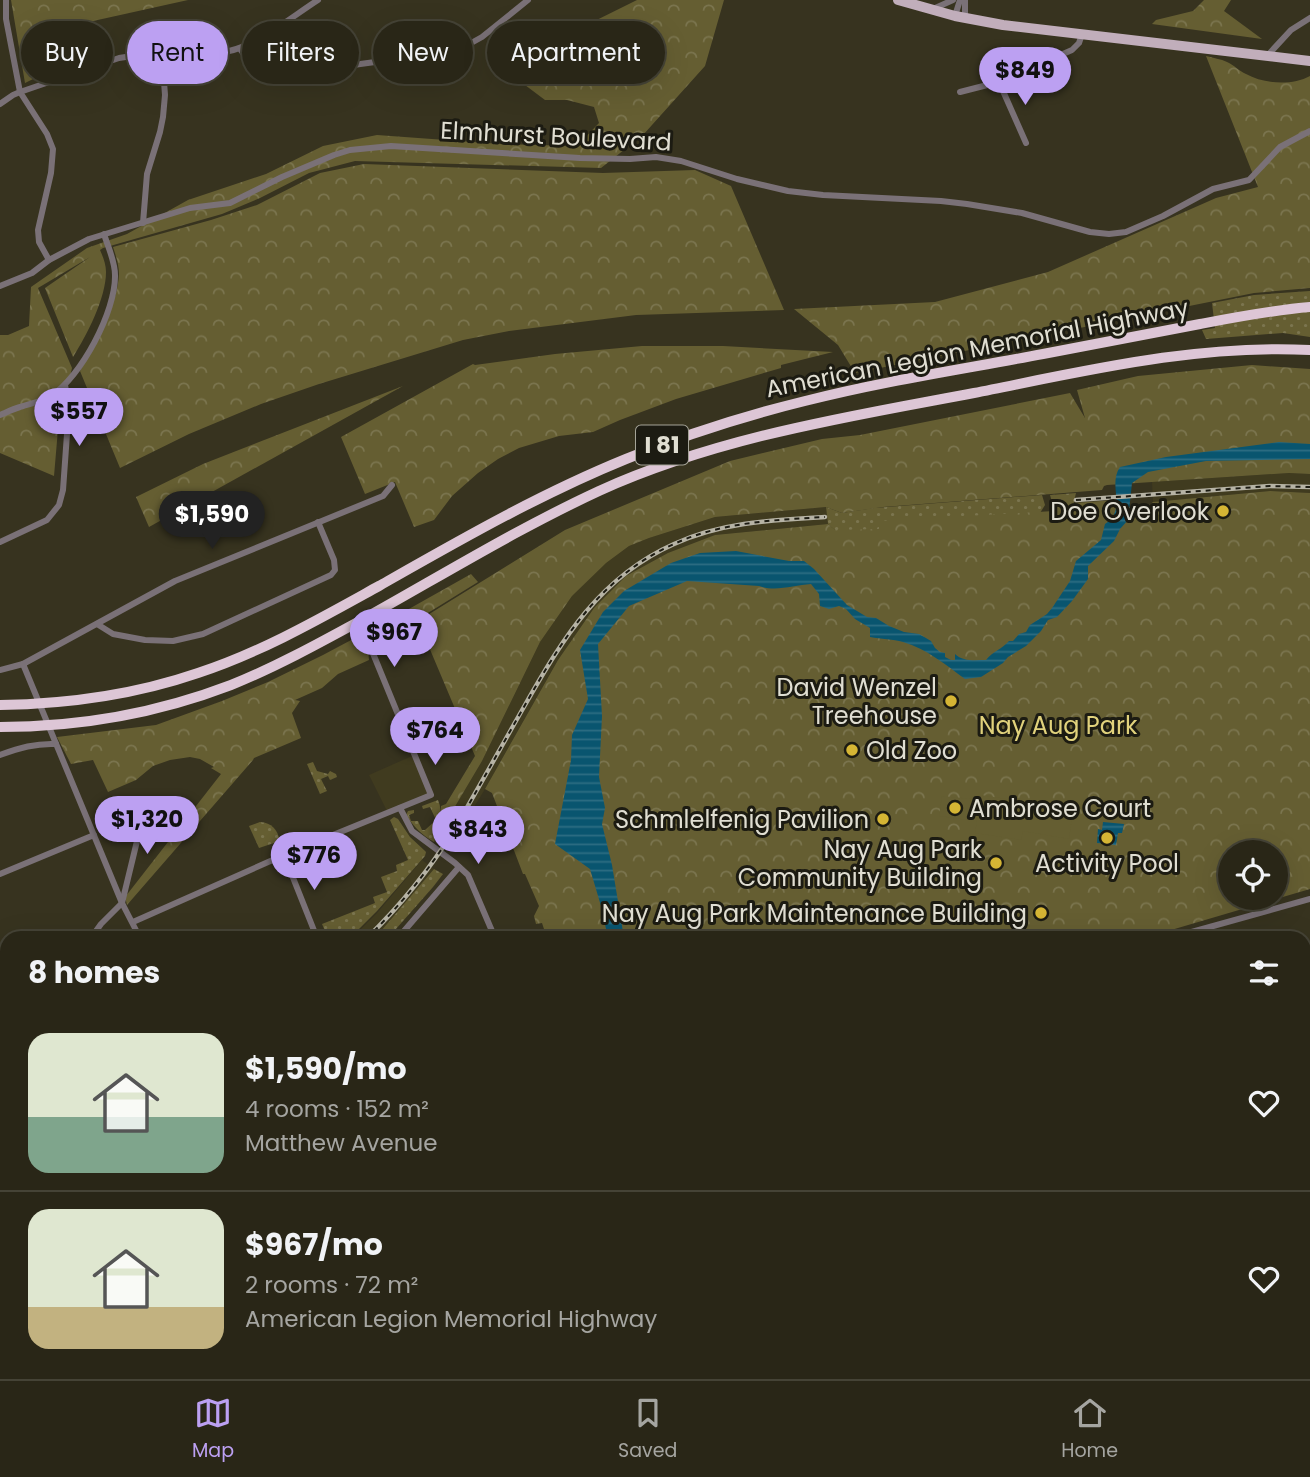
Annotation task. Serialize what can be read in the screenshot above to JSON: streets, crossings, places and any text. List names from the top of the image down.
{
  "streets": {
    "highway": ["American Legion Memorial Highway", "I 81"],
    "street": ["Elmhurst Boulevard"]
  },
  "parks": ["Nay Aug Park"],
  "places": [
    "Doe Overlook",
    "David Wenzel Treehouse",
    "Old Zoo",
    "Ambrose Court",
    "Schmlelfenig Pavilion",
    "Activity Pool",
    "Nay Aug Park Community Building",
    "Nay Aug Park Maintenance Building"
  ],
  "page": {
    "chip": [
      "Buy",
      "Rent",
      "Filters",
      "New",
      "Apartment"
    ],
    "price": [
      "$849",
      "$557",
      "$1,590",
      "$967",
      "$764",
      "$1,320",
      "$843",
      "$776"
    ],
    "heading": "8 homes",
    "list": [
      {
        "name": "$1,590/mo",
        "note": "4 rooms · 152 m² · Matthew Avenue"
      },
      {
        "name": "$967/mo",
        "note": "2 rooms · 72 m² · American Legion Memorial Highway"
      }
    ],
    "tabs": ["Map", "Saved", "Home"]
  }
}
